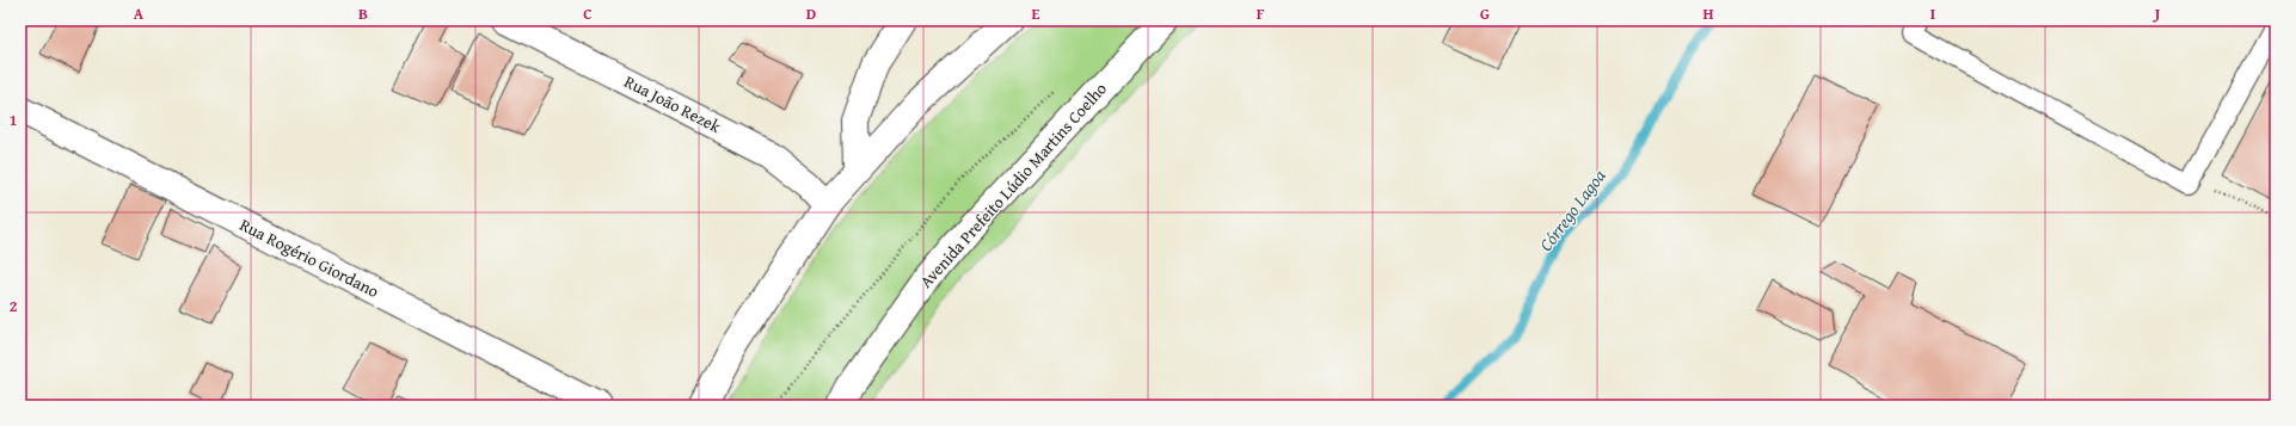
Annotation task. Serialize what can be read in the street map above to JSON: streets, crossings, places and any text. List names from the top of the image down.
{
  "streets": {
    "street": ["Rua João Rezek", "Avenida Prefeito Lúdio Martins Coelho", "Rua Rogério Giordano"]
  },
  "water": ["Córrego Lagoa"],
  "grid": {
    "columns": [
      "A",
      "B",
      "C",
      "D",
      "E",
      "F",
      "G",
      "H",
      "I",
      "J"
    ],
    "rows": ["1", "2"]
  }
}
